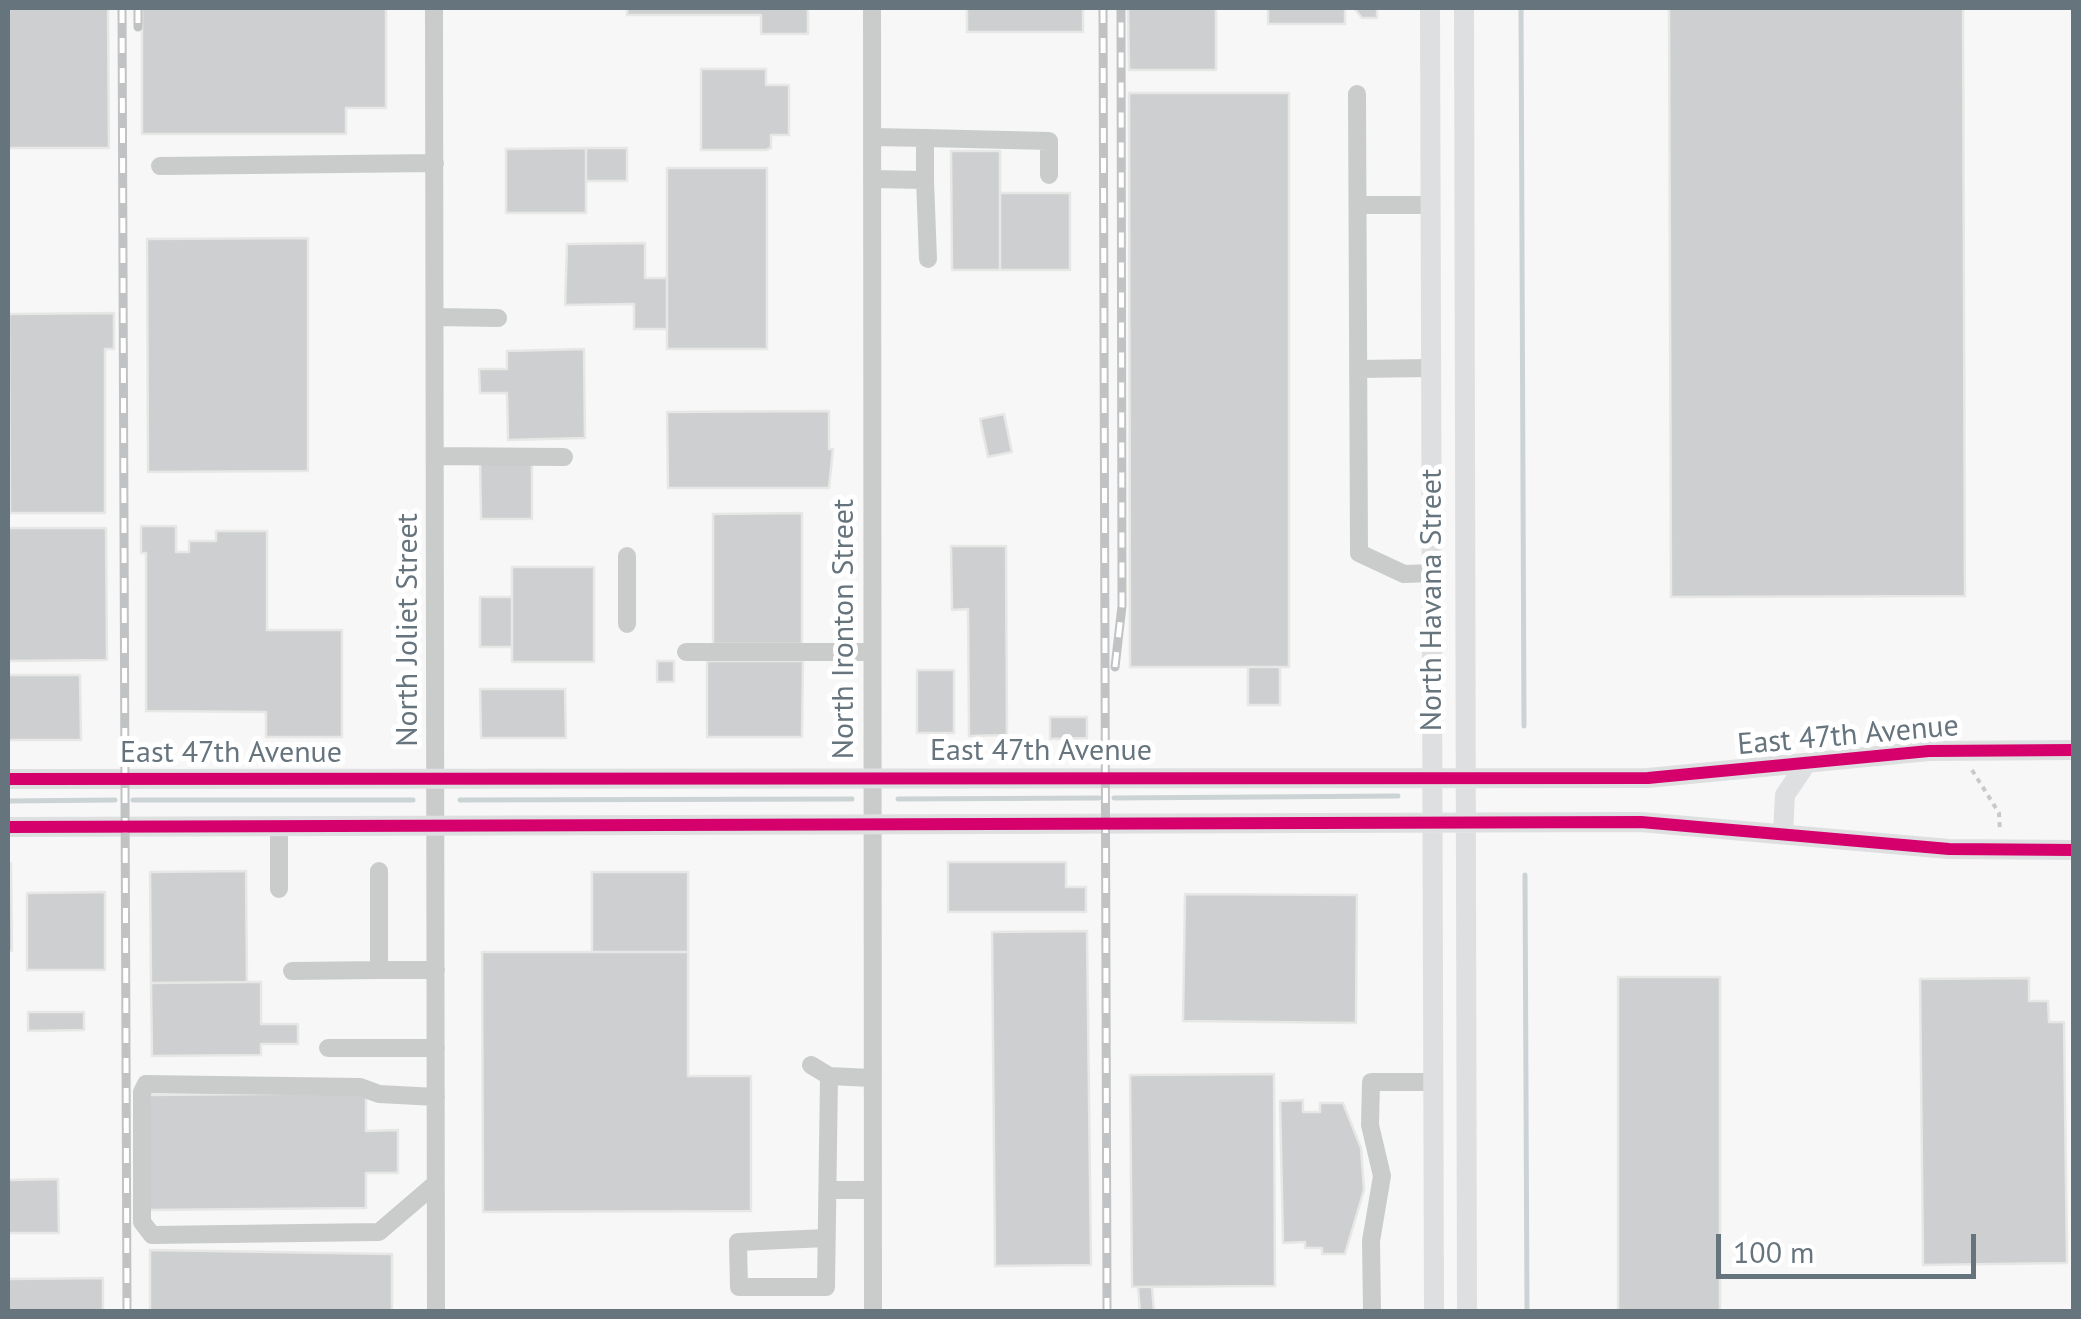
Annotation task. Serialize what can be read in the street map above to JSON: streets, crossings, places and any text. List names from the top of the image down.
{
  "streets": {
    "main road": ["North Havana Street", "East 47th Avenue"],
    "street": ["North Ironton Street", "North Joliet Street"]
  },
  "crossings": [
    ["North Havana Street", "East 47th Avenue"],
    ["North Ironton Street", "East 47th Avenue"],
    ["North Joliet Street", "East 47th Avenue"]
  ],
  "scale_bar": "100 m"
}
